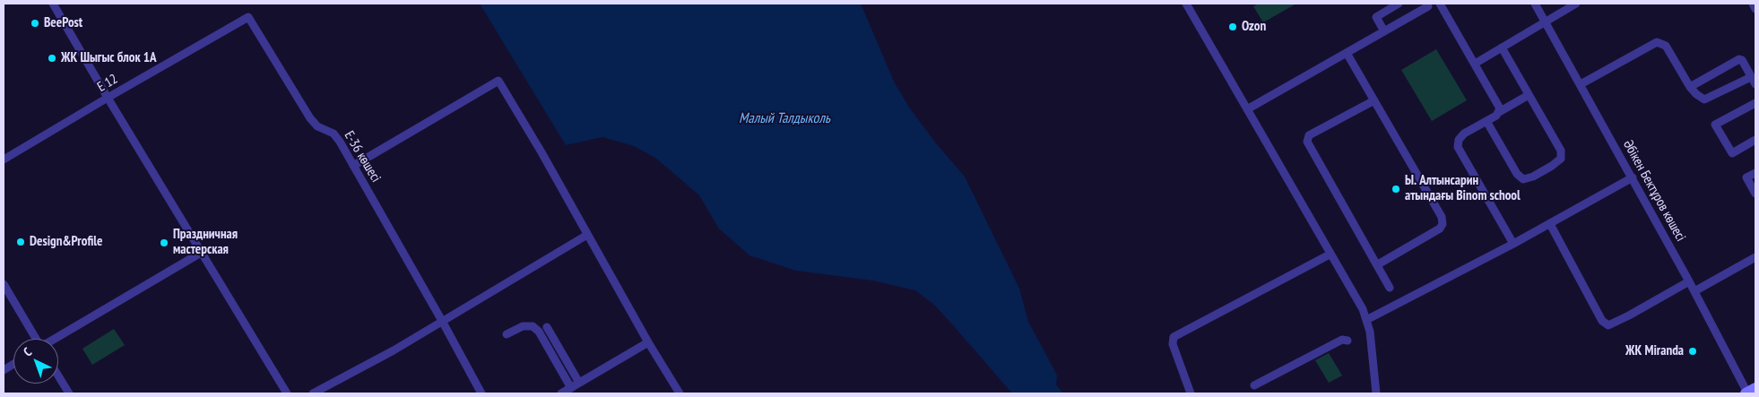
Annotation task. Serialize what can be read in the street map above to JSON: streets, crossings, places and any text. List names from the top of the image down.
{
  "streets": {
    "street": ["E 12", "Е-36 көшесі", "Әбікен Бектұров көшесі"]
  },
  "crossings": [
    ["E 12", "Е-36 көшесі"]
  ],
  "water": ["Малый Талдыколь"],
  "places": [
    "BeePost",
    "Ozon",
    "ЖК Шыгыс блок 1А",
    "Ы. Алтынсарин атындағы Binom school",
    "Design&Profile",
    "Праздничная мастерская",
    "ЖК Miranda"
  ],
  "north": "top left"
}
